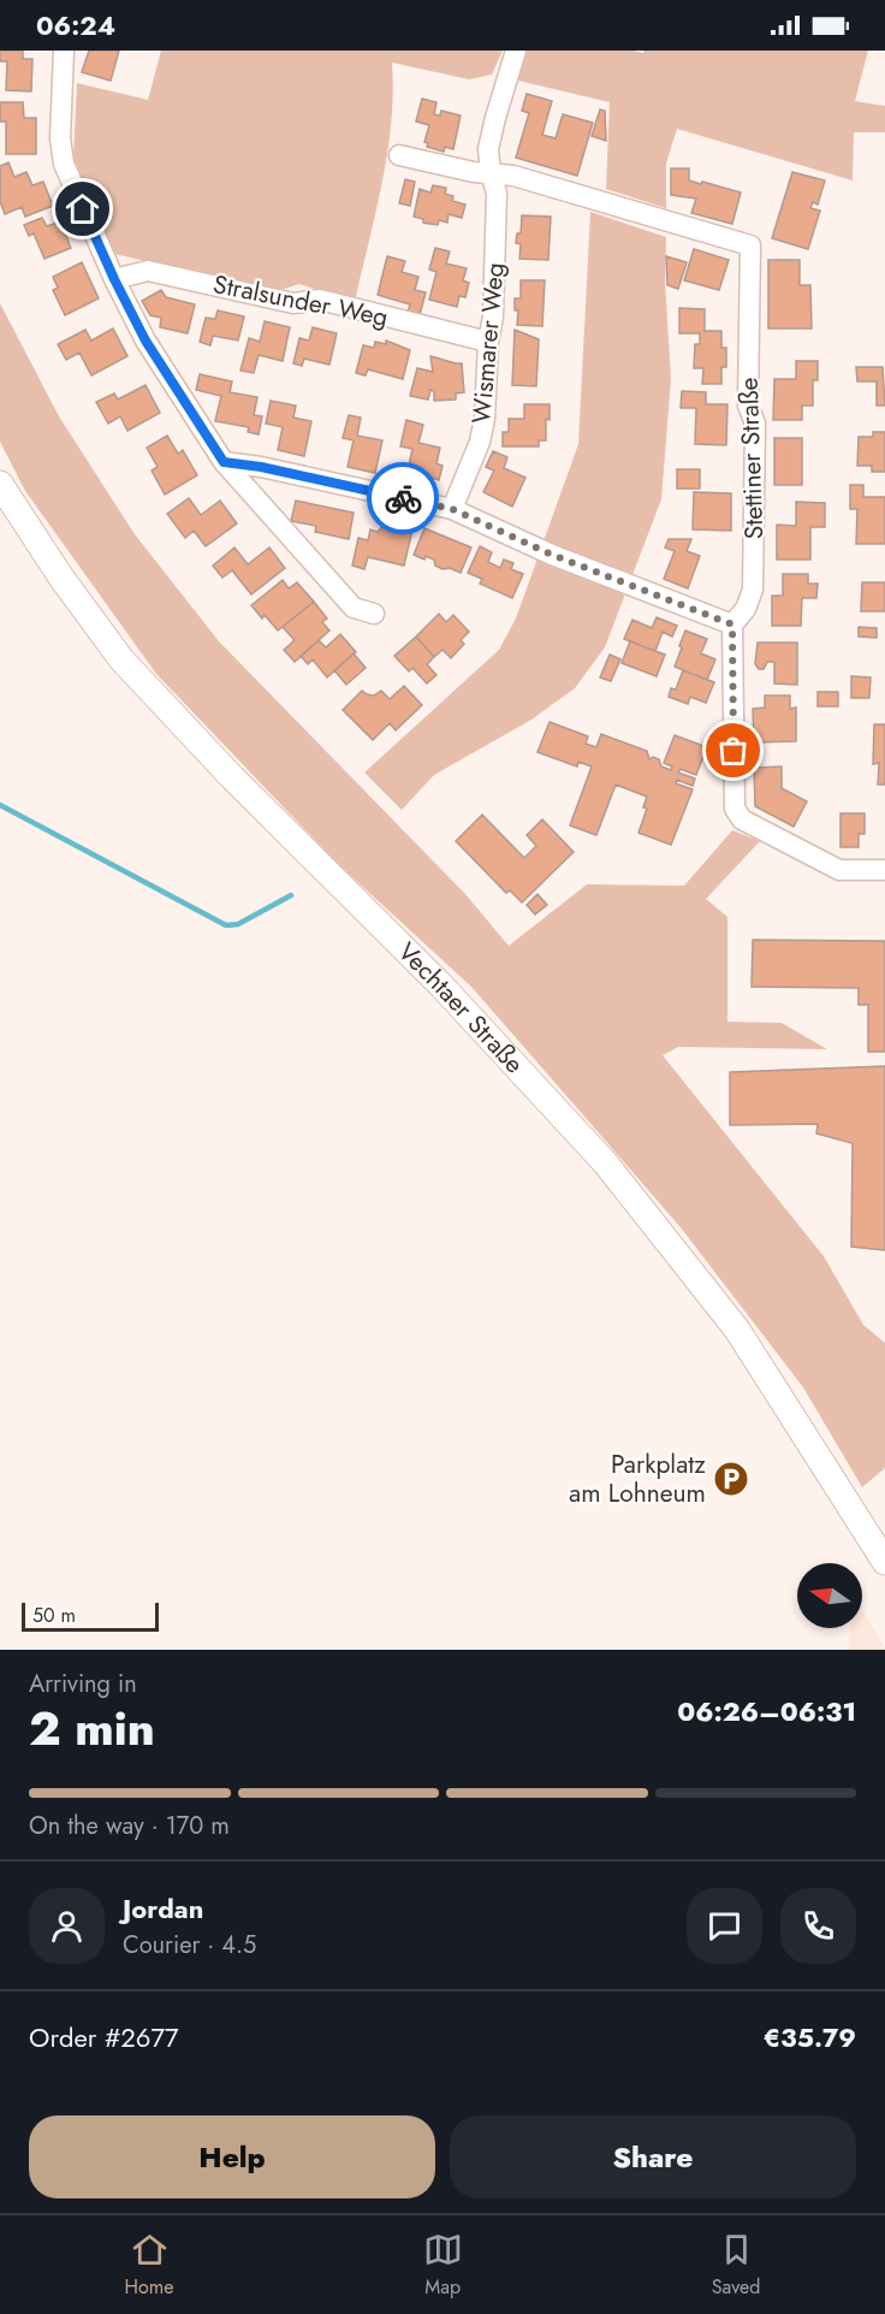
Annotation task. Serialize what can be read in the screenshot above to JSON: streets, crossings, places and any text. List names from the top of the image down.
{
  "streets": {
    "main road": ["Vechtaer Straße"],
    "street": ["Stralsunder Weg", "Wismarer Weg", "Stettiner Straße"]
  },
  "crossings": [
    ["Stralsunder Weg", "Wismarer Weg"],
    ["Wismarer Weg", "Stettiner Straße"]
  ],
  "places": {
    "parking": ["Parkplatz am Lohneum"]
  },
  "scale_bar": "50 m",
  "north": "left",
  "page": {
    "status": "06:24",
    "scale": "50 m",
    "heading": ["2 min", "Arriving in", "06:26–06:31"],
    "panel": [
      "Jordan",
      "Courier · 4.5",
      "Order #2677",
      "€35.79"
    ],
    "bar": "On the way · 170 m",
    "buttons": ["Help", "Share"],
    "tabs": ["Home", "Map", "Saved"]
  }
}
